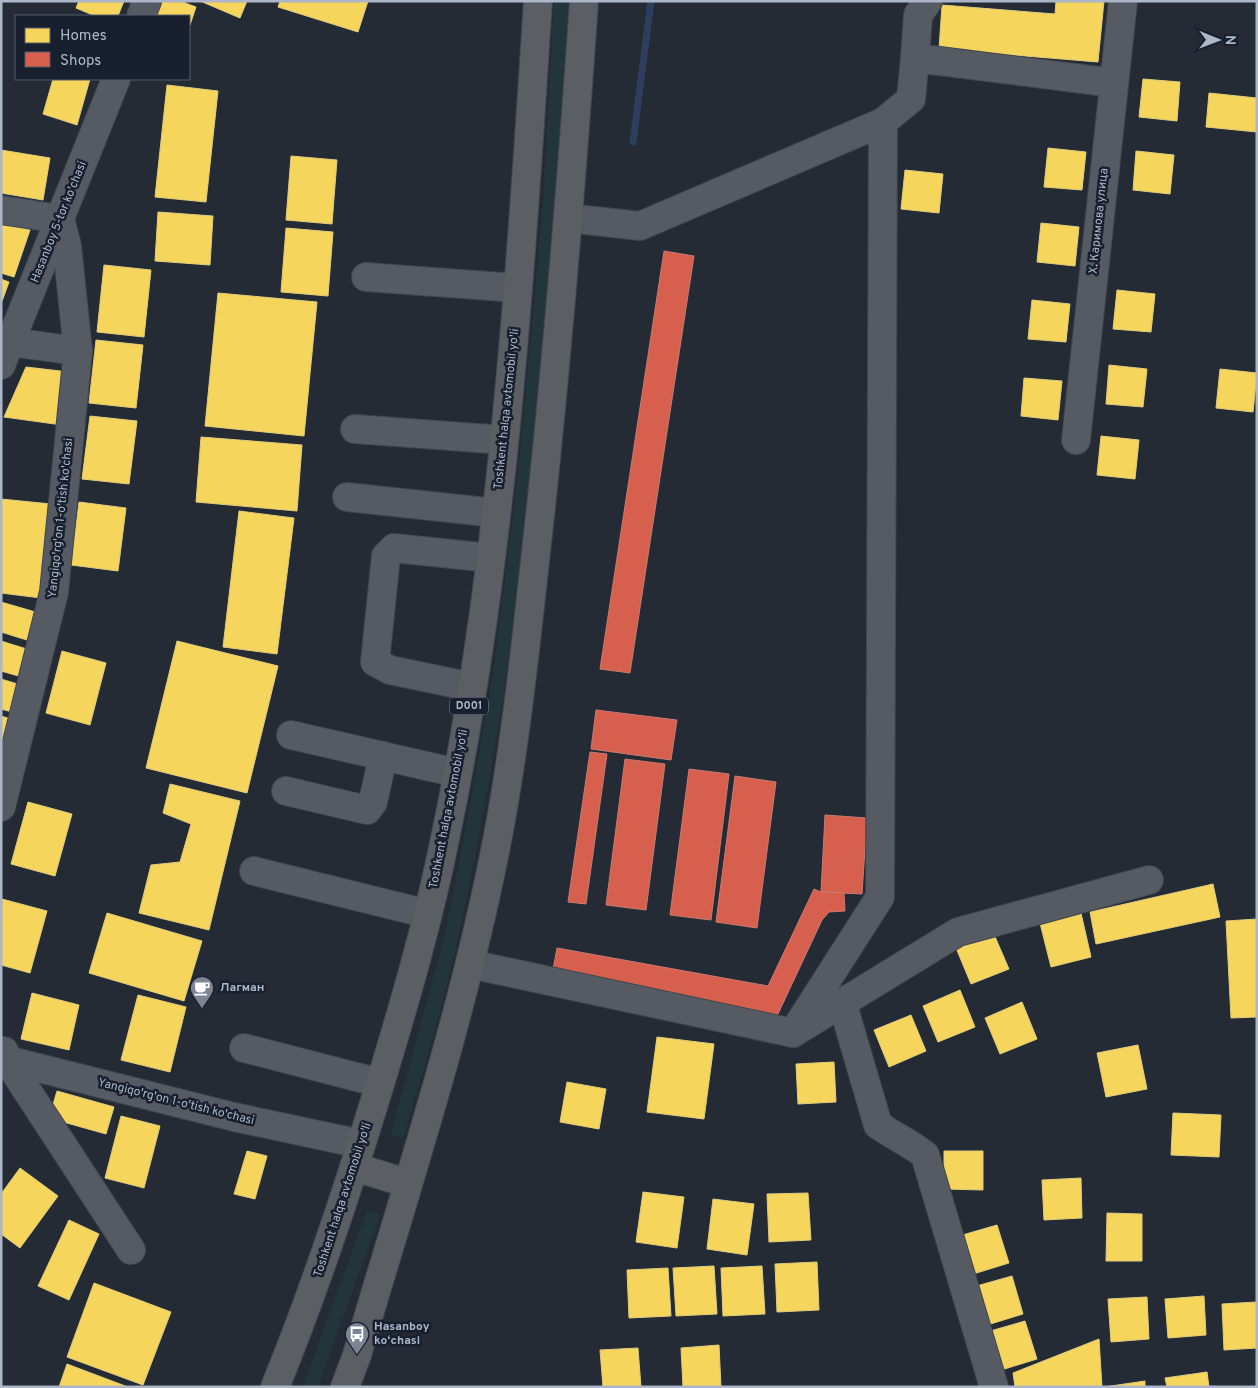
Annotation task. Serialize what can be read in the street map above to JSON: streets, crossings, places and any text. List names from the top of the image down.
{
  "streets": {
    "highway": ["Toshkent halqa avtomobil yo'li", "D001"],
    "street": ["Х. Каримова улица", "Hasanboy 5-tor ko'chasi", "Yangiqo'rg'on 1-o'tish ko'chasi"]
  },
  "crossings": [
    ["Hasanboy 5-tor ko'chasi", "Yangiqo'rg'on 1-o'tish ko'chasi"],
    ["Toshkent halqa avtomobil yo'li", "Yangiqo'rg'on 1-o'tish ko'chasi"]
  ],
  "places": {
    "cafe": ["Лагман"],
    "bus stop": ["Hasanboy koʻchasi"]
  },
  "legend": ["Homes", "Shops"],
  "north": "right"
}
